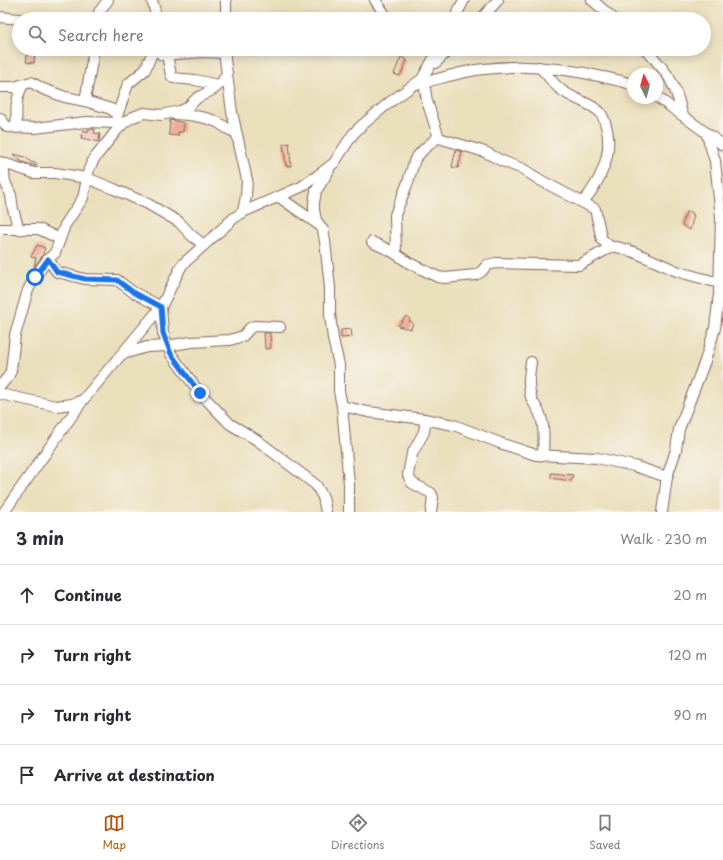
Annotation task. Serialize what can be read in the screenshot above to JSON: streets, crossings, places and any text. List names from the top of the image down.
{
  "north": "top",
  "page": {
    "search": "Search here",
    "heading": ["3 min", "Walk · 230 m"],
    "list": [
      ["Continue", "20 m"],
      ["Turn right", "120 m"],
      ["Turn right", "90 m"],
      "Arrive at destination"
    ],
    "nav": ["Map", "Directions", "Saved"]
  }
}
